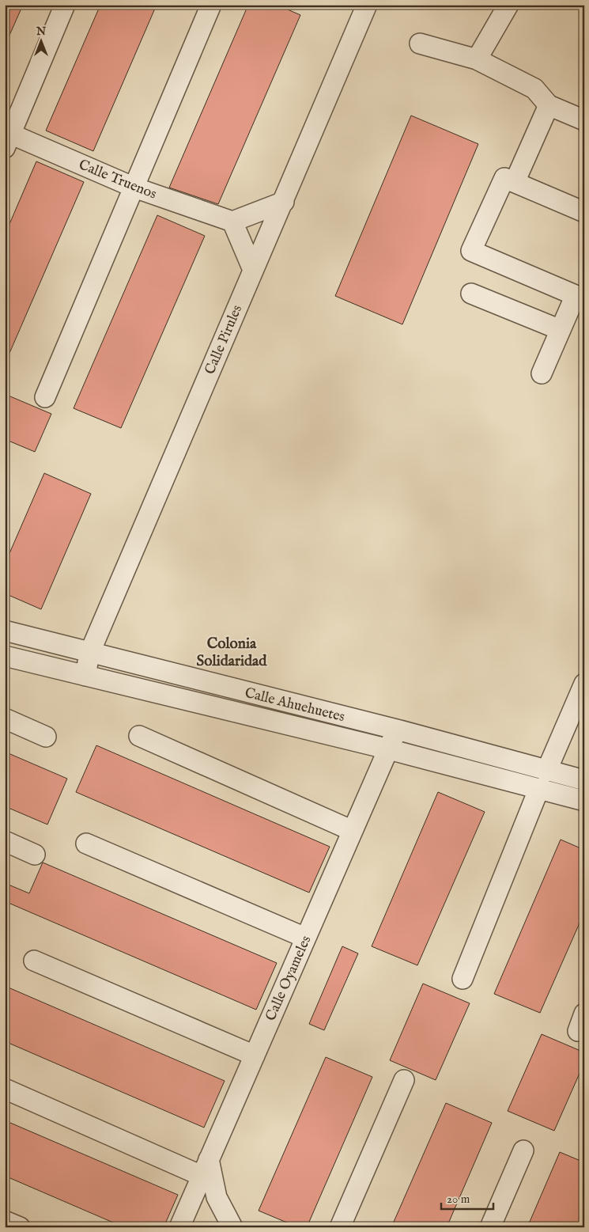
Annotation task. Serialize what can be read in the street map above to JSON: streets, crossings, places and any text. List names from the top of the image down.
{
  "streets": {
    "street": [
      "Calle Truenos",
      "Calle Pirules",
      "Calle Ahuehuetes",
      "Calle Oyameles"
    ]
  },
  "crossings": [
    ["Calle Pirules", "Calle Ahuehuetes"],
    ["Calle Ahuehuetes", "Calle Oyameles"]
  ],
  "districts": ["Colonia Solidaridad"],
  "scale_bar": "20 m",
  "north": "top"
}
